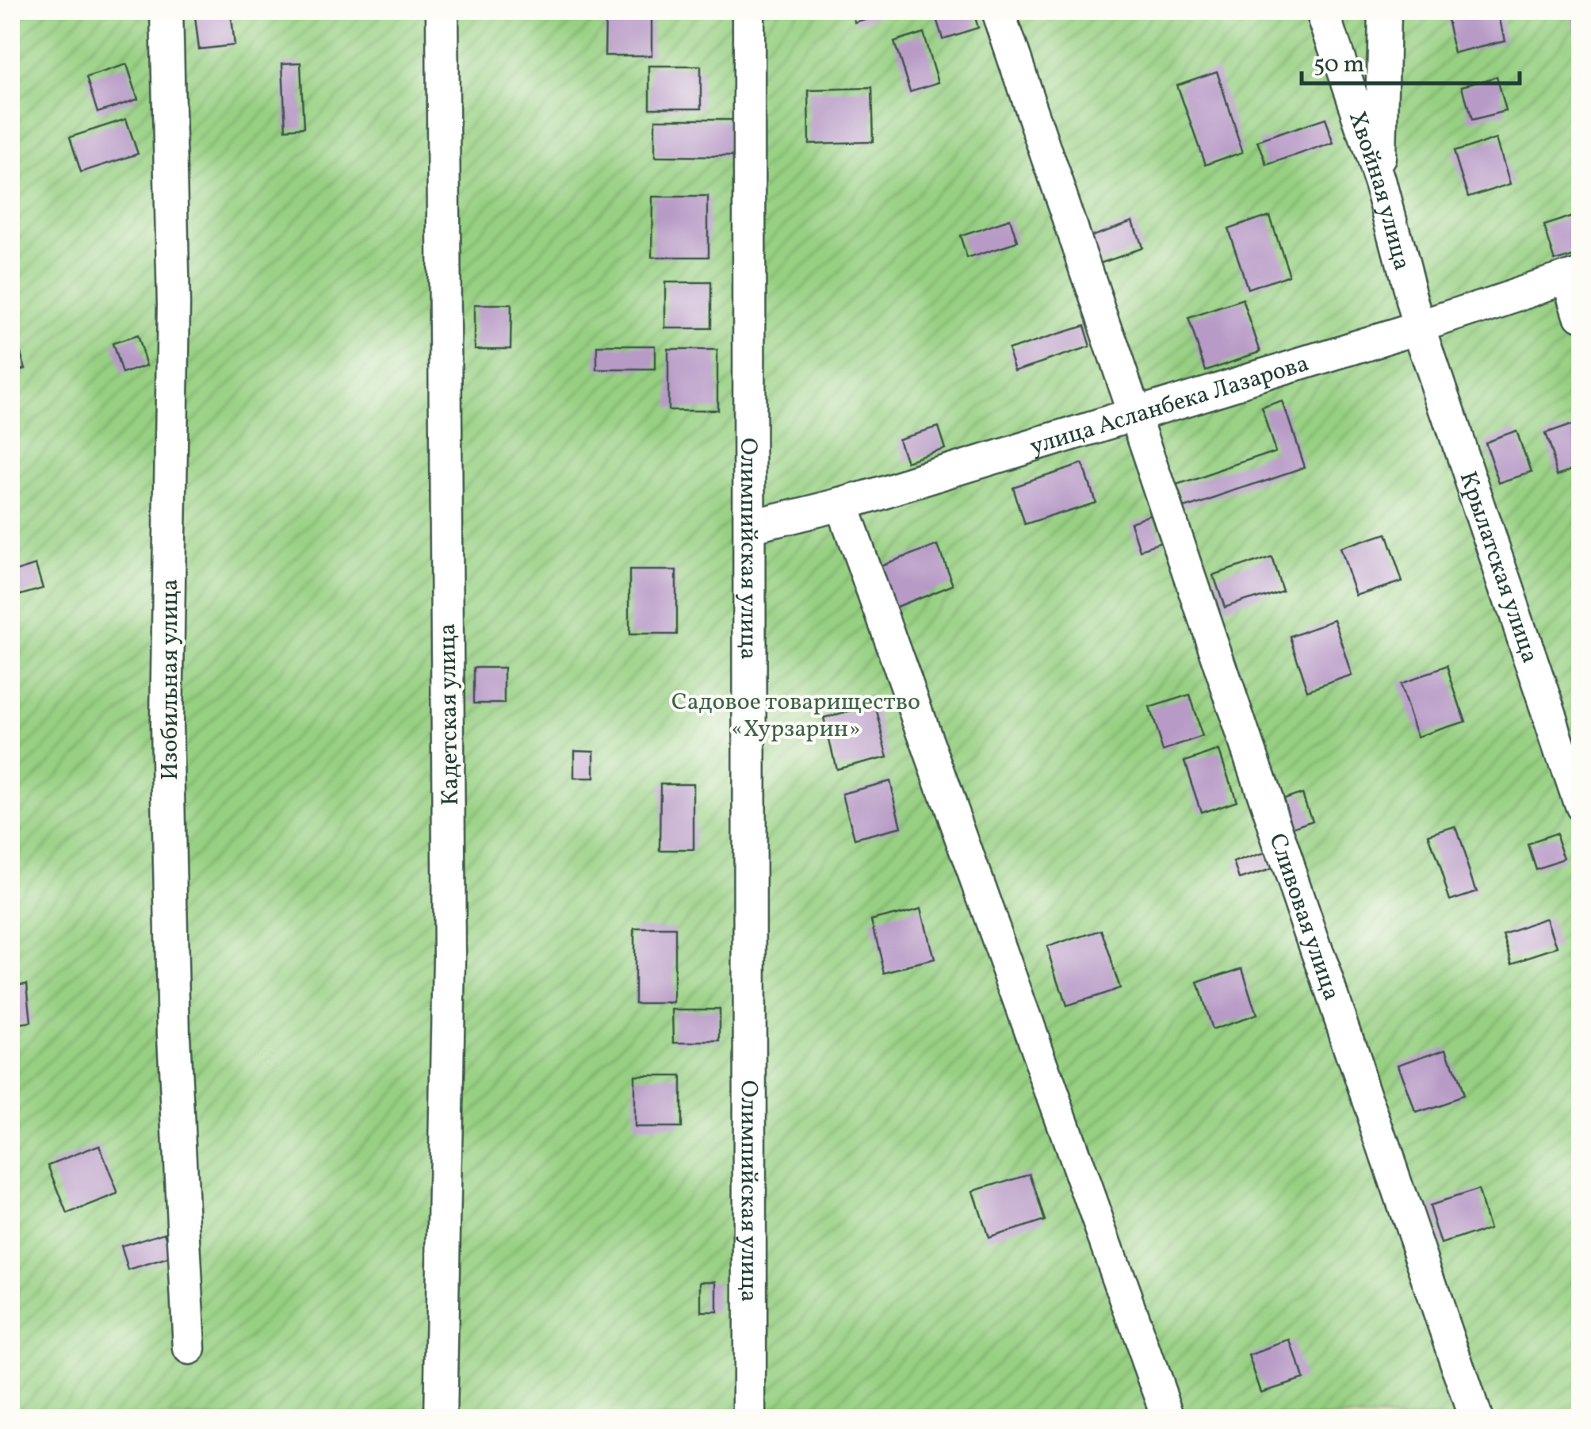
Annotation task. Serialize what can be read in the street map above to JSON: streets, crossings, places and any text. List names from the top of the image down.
{
  "streets": {
    "street": [
      "Хвойная улица",
      "улица Асланбека Лазарова",
      "Олимпийская улица",
      "Крылатская улица",
      "Изобильная улица",
      "Кадетская улица",
      "Сливовая улица"
    ]
  },
  "crossings": [
    ["Хвойная улица", "улица Асланбека Лазарова"],
    ["Хвойная улица", "Крылатская улица"],
    ["улица Асланбека Лазарова", "Олимпийская улица"],
    ["улица Асланбека Лазарова", "Крылатская улица"],
    ["улица Асланбека Лазарова", "Сливовая улица"]
  ],
  "parks": ["Садовое товарищество «Хурзарин»"],
  "scale_bar": "50 m"
}
